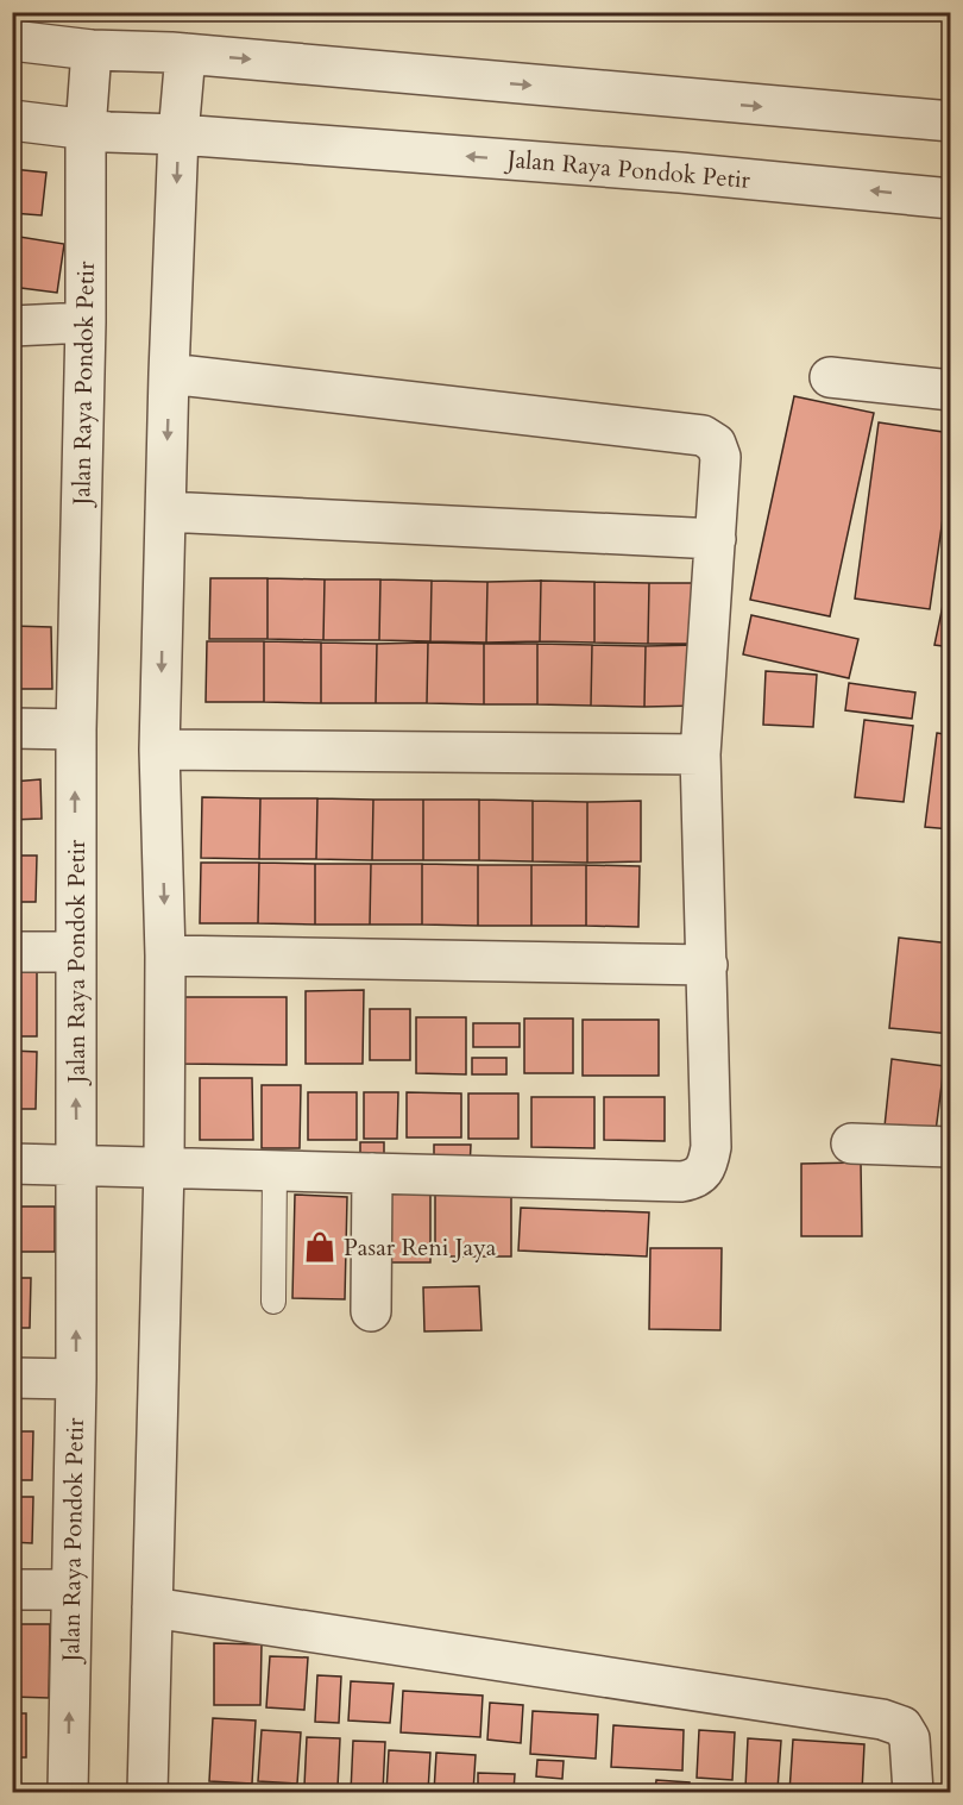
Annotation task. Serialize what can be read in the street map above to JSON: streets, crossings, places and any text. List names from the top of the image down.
{
  "streets": {
    "street": ["Jalan Raya Pondok Petir"]
  },
  "places": {
    "shop": ["Pasar Reni Jaya"]
  }
}
